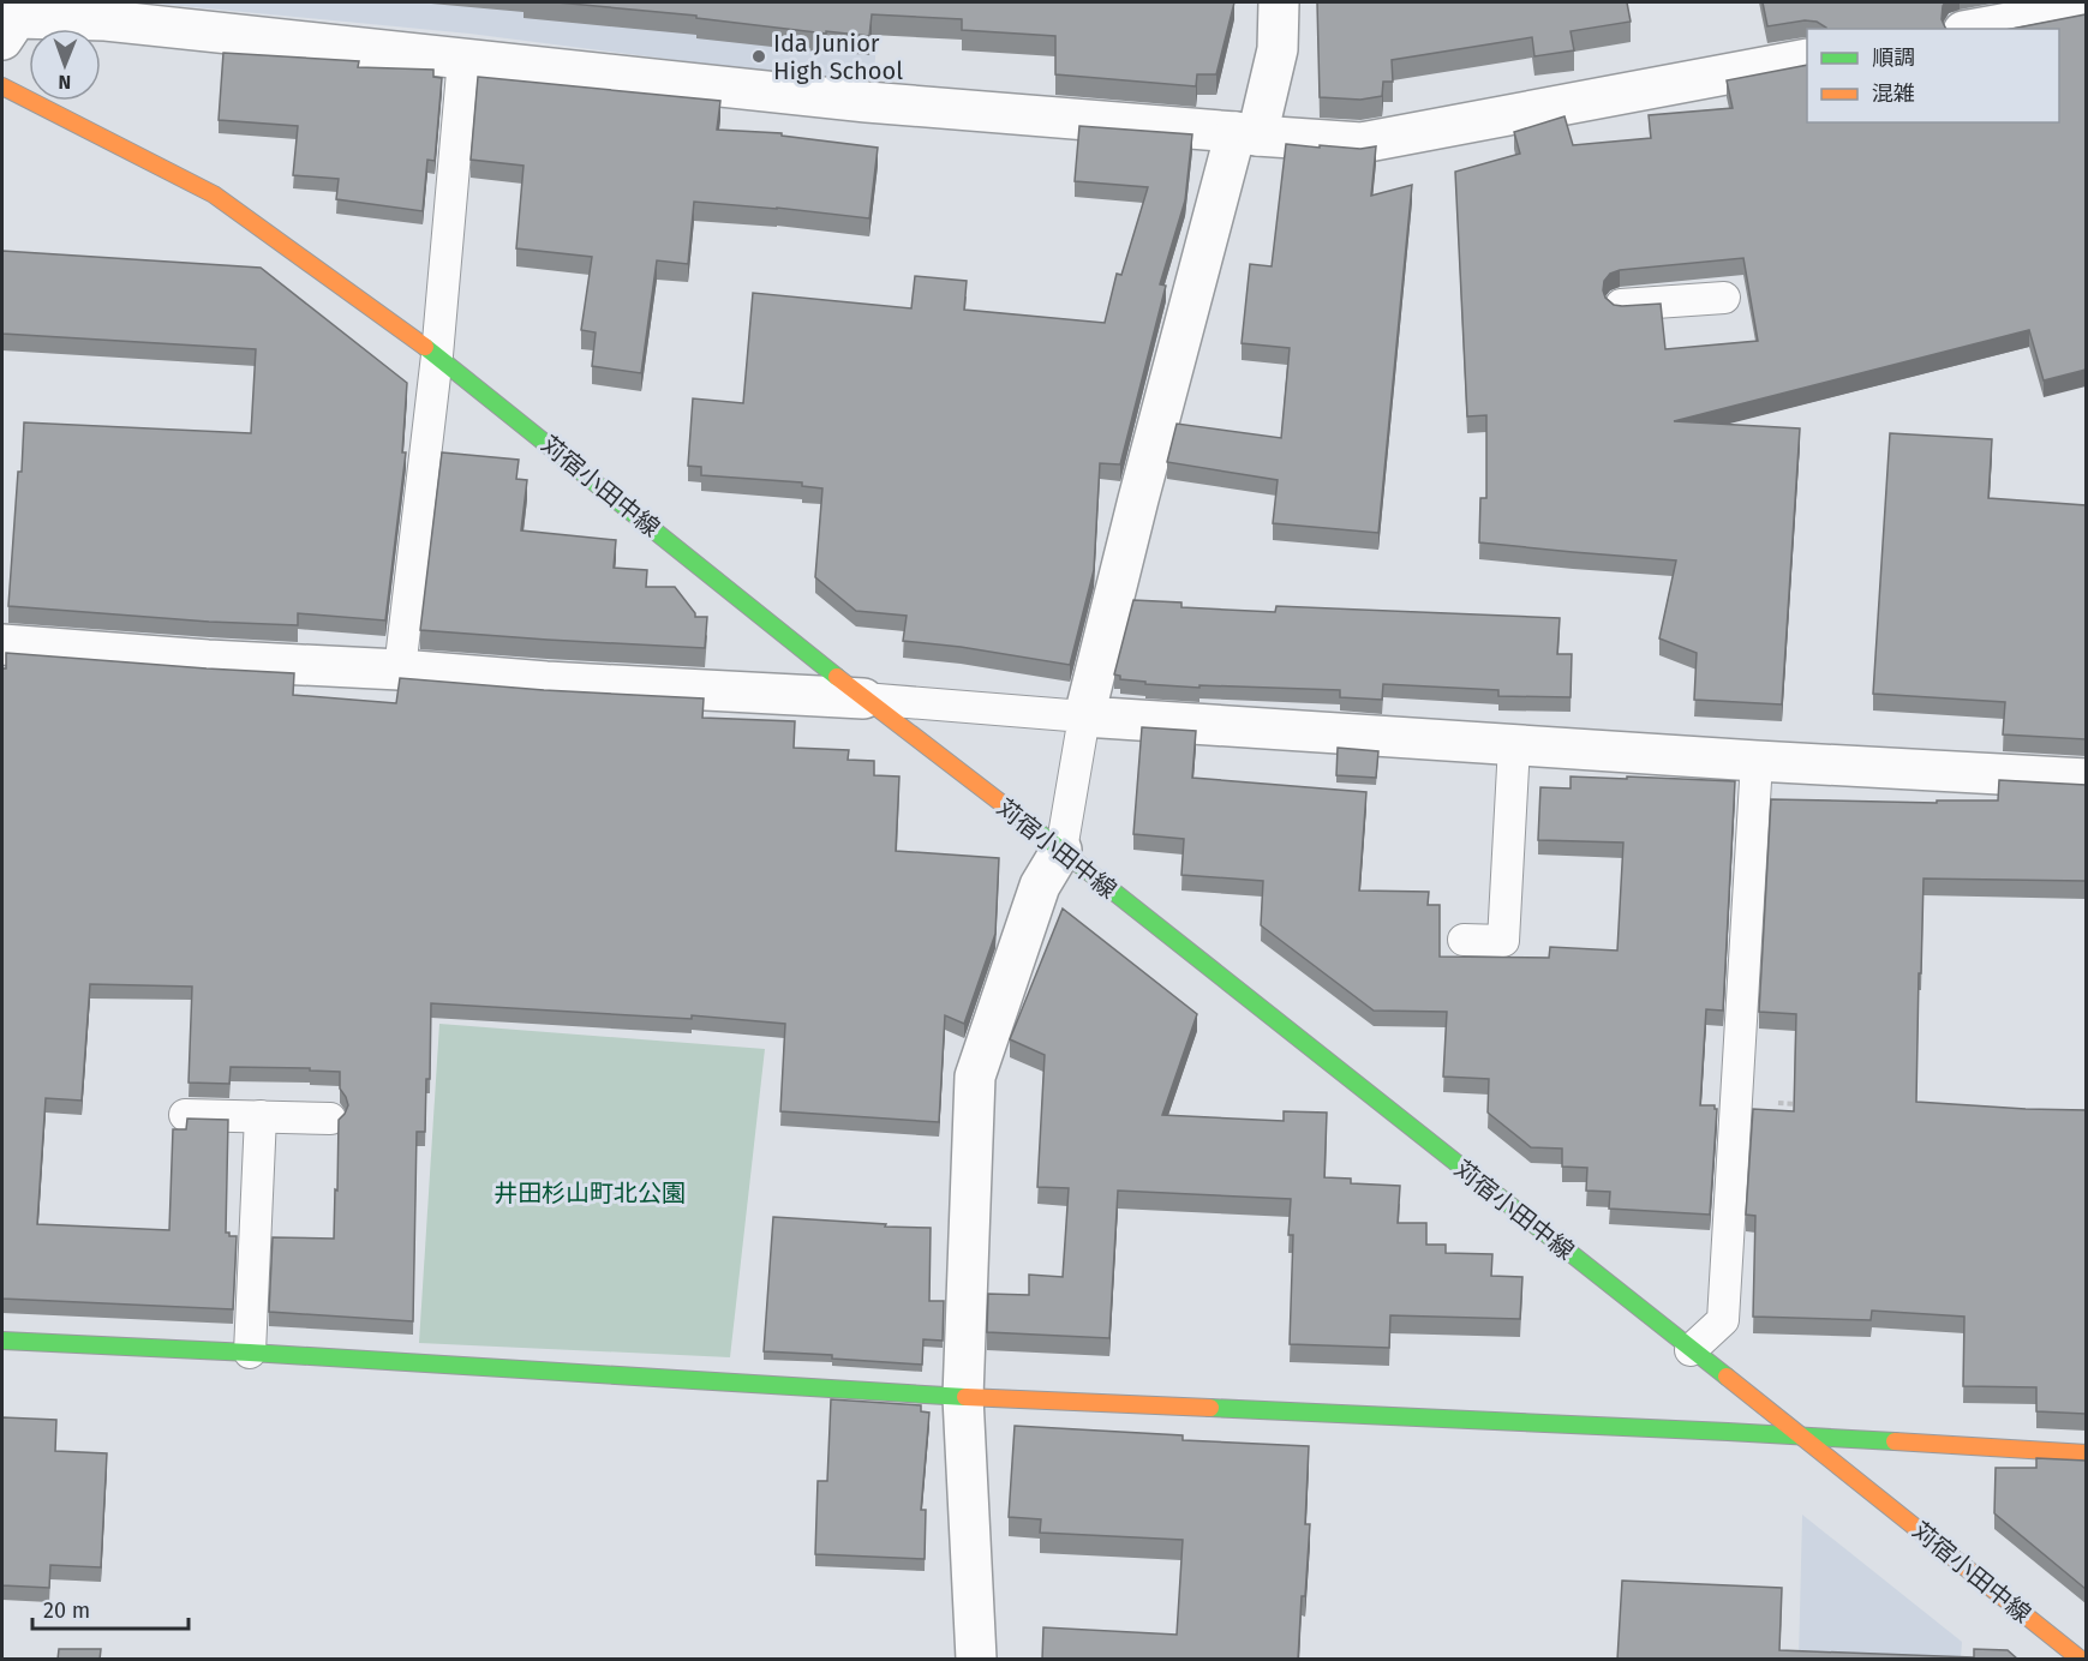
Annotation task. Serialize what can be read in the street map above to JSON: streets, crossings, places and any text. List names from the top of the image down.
{
  "streets": {
    "street": ["苅宿小田中線"]
  },
  "parks": ["井田杉山町北公園"],
  "places": ["Ida Junior High School"],
  "legend": ["順調", "混雑"],
  "scale_bar": "20 m",
  "north": "bottom"
}
